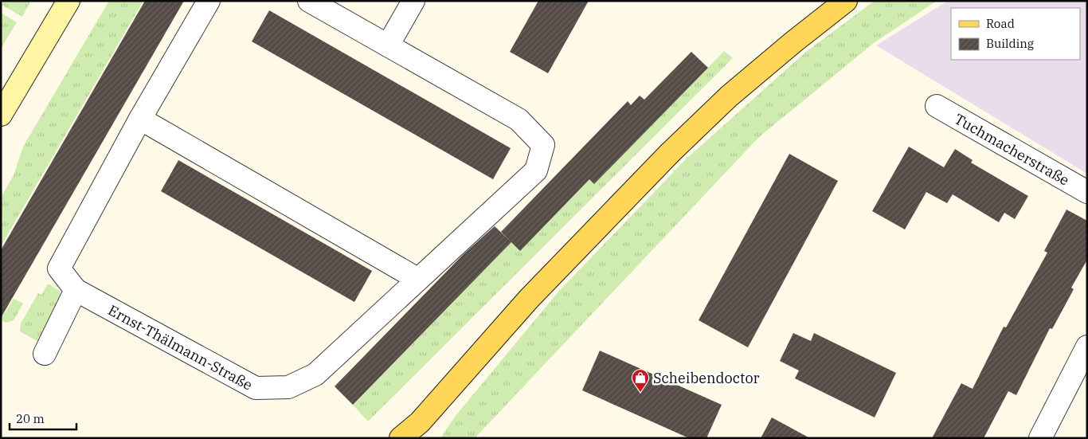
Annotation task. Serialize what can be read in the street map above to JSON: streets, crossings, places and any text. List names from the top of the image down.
{
  "streets": {
    "street": ["Tuchmacherstraße", "Ernst-Thälmann-Straße"]
  },
  "places": {
    "shop": ["Scheibendoctor"]
  },
  "legend": ["Road", "Building"],
  "scale_bar": "20 m"
}
